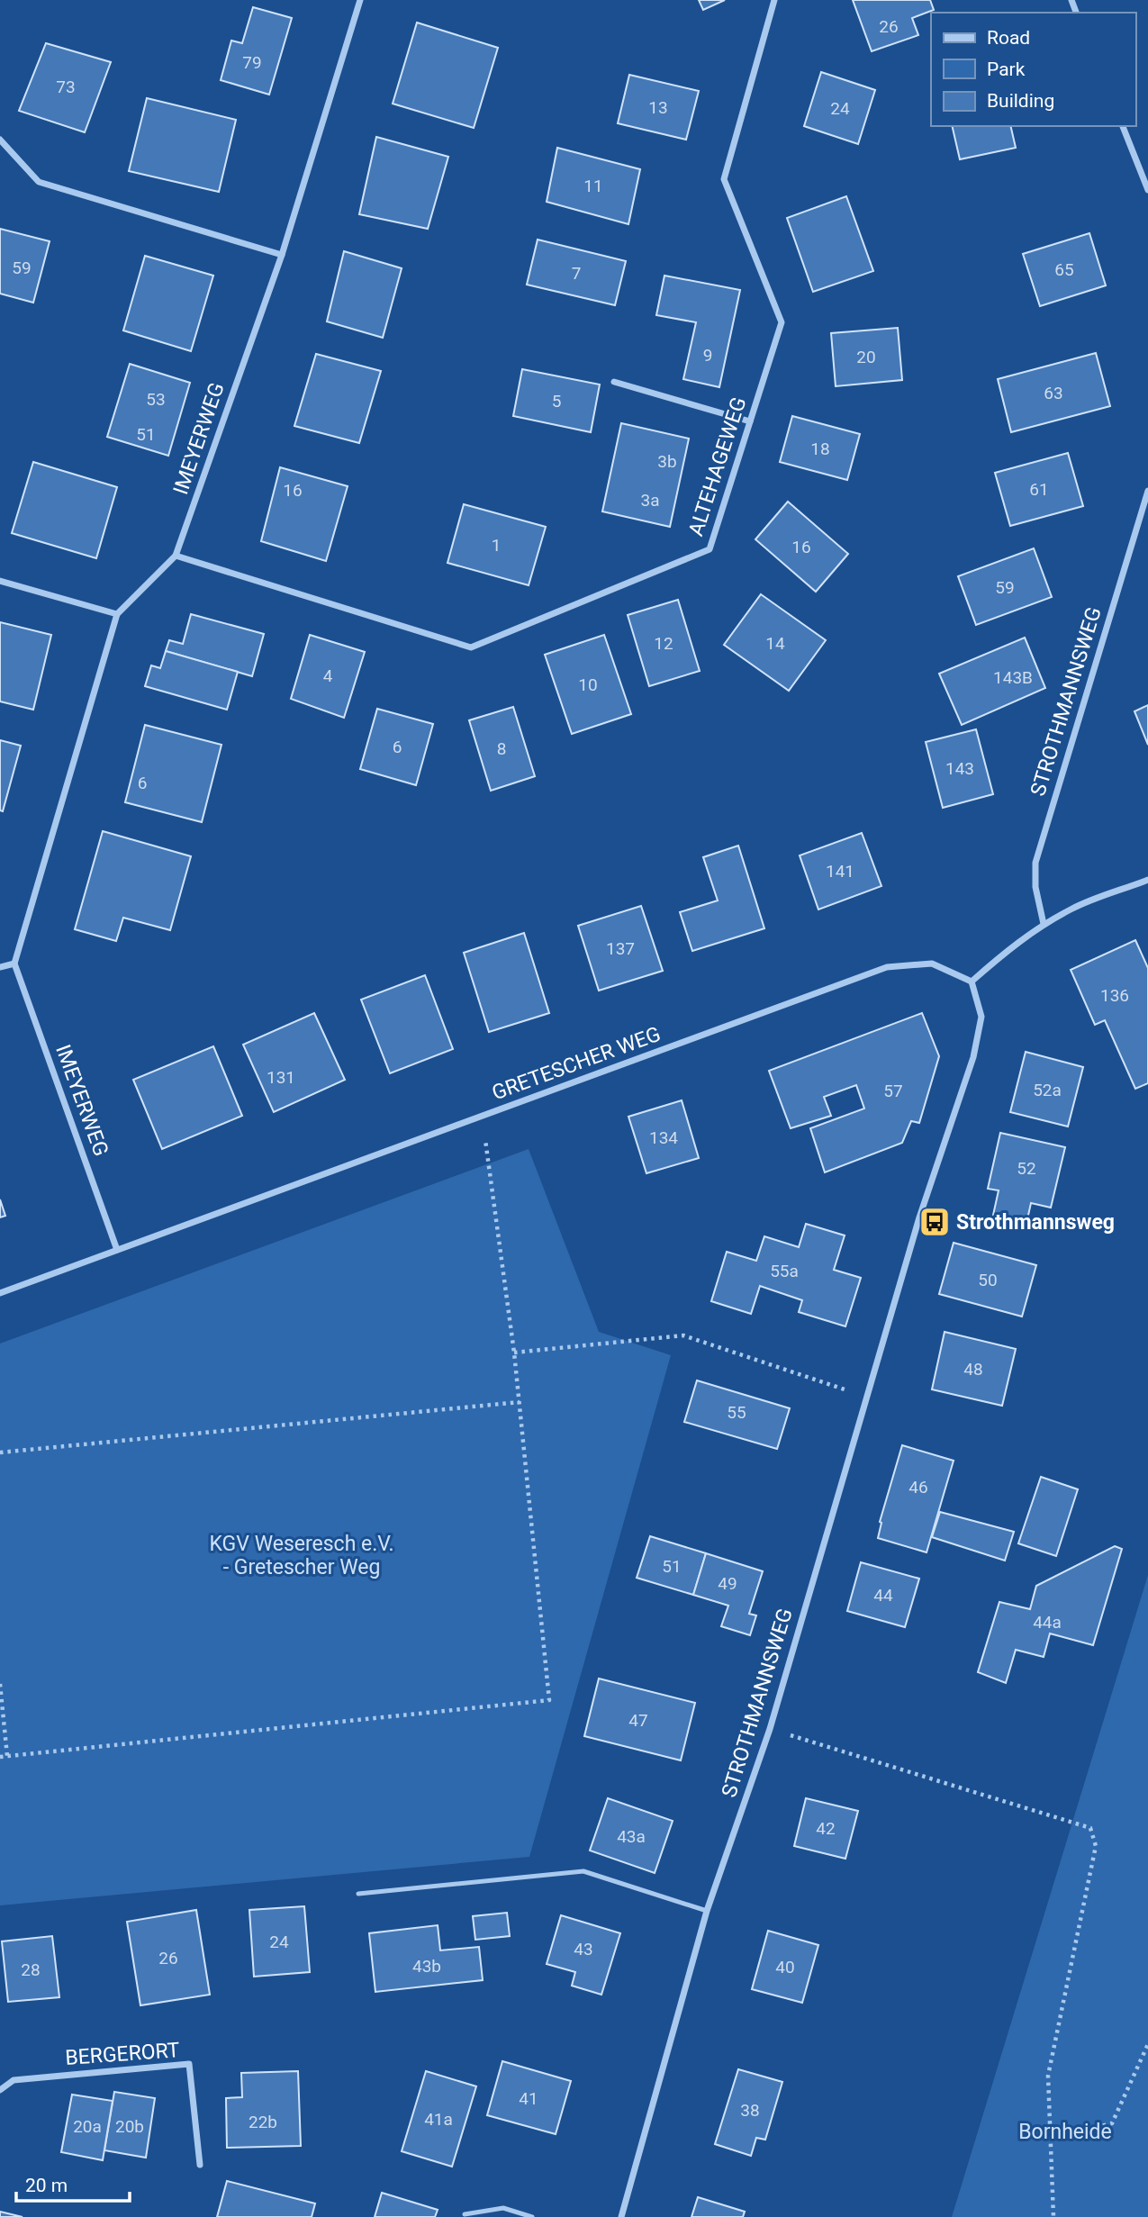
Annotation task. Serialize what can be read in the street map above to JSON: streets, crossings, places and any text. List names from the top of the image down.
{
  "streets": {
    "street": [
      "IMEYERWEG",
      "ALTEHAGEWEG",
      "STROTHMANNSWEG",
      "GRETESCHER WEG",
      "BERGERORT"
    ]
  },
  "crossings": [
    ["IMEYERWEG", "ALTEHAGEWEG"],
    ["IMEYERWEG", "GRETESCHER WEG"],
    ["STROTHMANNSWEG", "GRETESCHER WEG"]
  ],
  "parks": ["KGV Weseresch e.V. - Gretescher Weg", "Bornheide"],
  "places": {
    "bus stop": ["Strothmannsweg"]
  },
  "house_numbers": [
    "26",
    "79",
    "73",
    "13",
    "24",
    "11",
    "59",
    "65",
    "7",
    "9",
    "20",
    "63",
    "53",
    "5",
    "51",
    "18",
    "3b",
    "61",
    "16",
    "3a",
    "1",
    "16",
    "59",
    "12",
    "14",
    "4",
    "143B",
    "10",
    "6",
    "8",
    "143",
    "6",
    "141",
    "137",
    "136",
    "131",
    "52a",
    "57",
    "134",
    "52",
    "55a",
    "50",
    "48",
    "55",
    "46",
    "51",
    "49",
    "44",
    "44a",
    "47",
    "42",
    "43a",
    "24",
    "43",
    "26",
    "43b",
    "40",
    "28",
    "41",
    "38",
    "41a",
    "22b",
    "20a",
    "20b"
  ],
  "legend": ["Road", "Park", "Building"],
  "scale_bar": "20 m"
}
